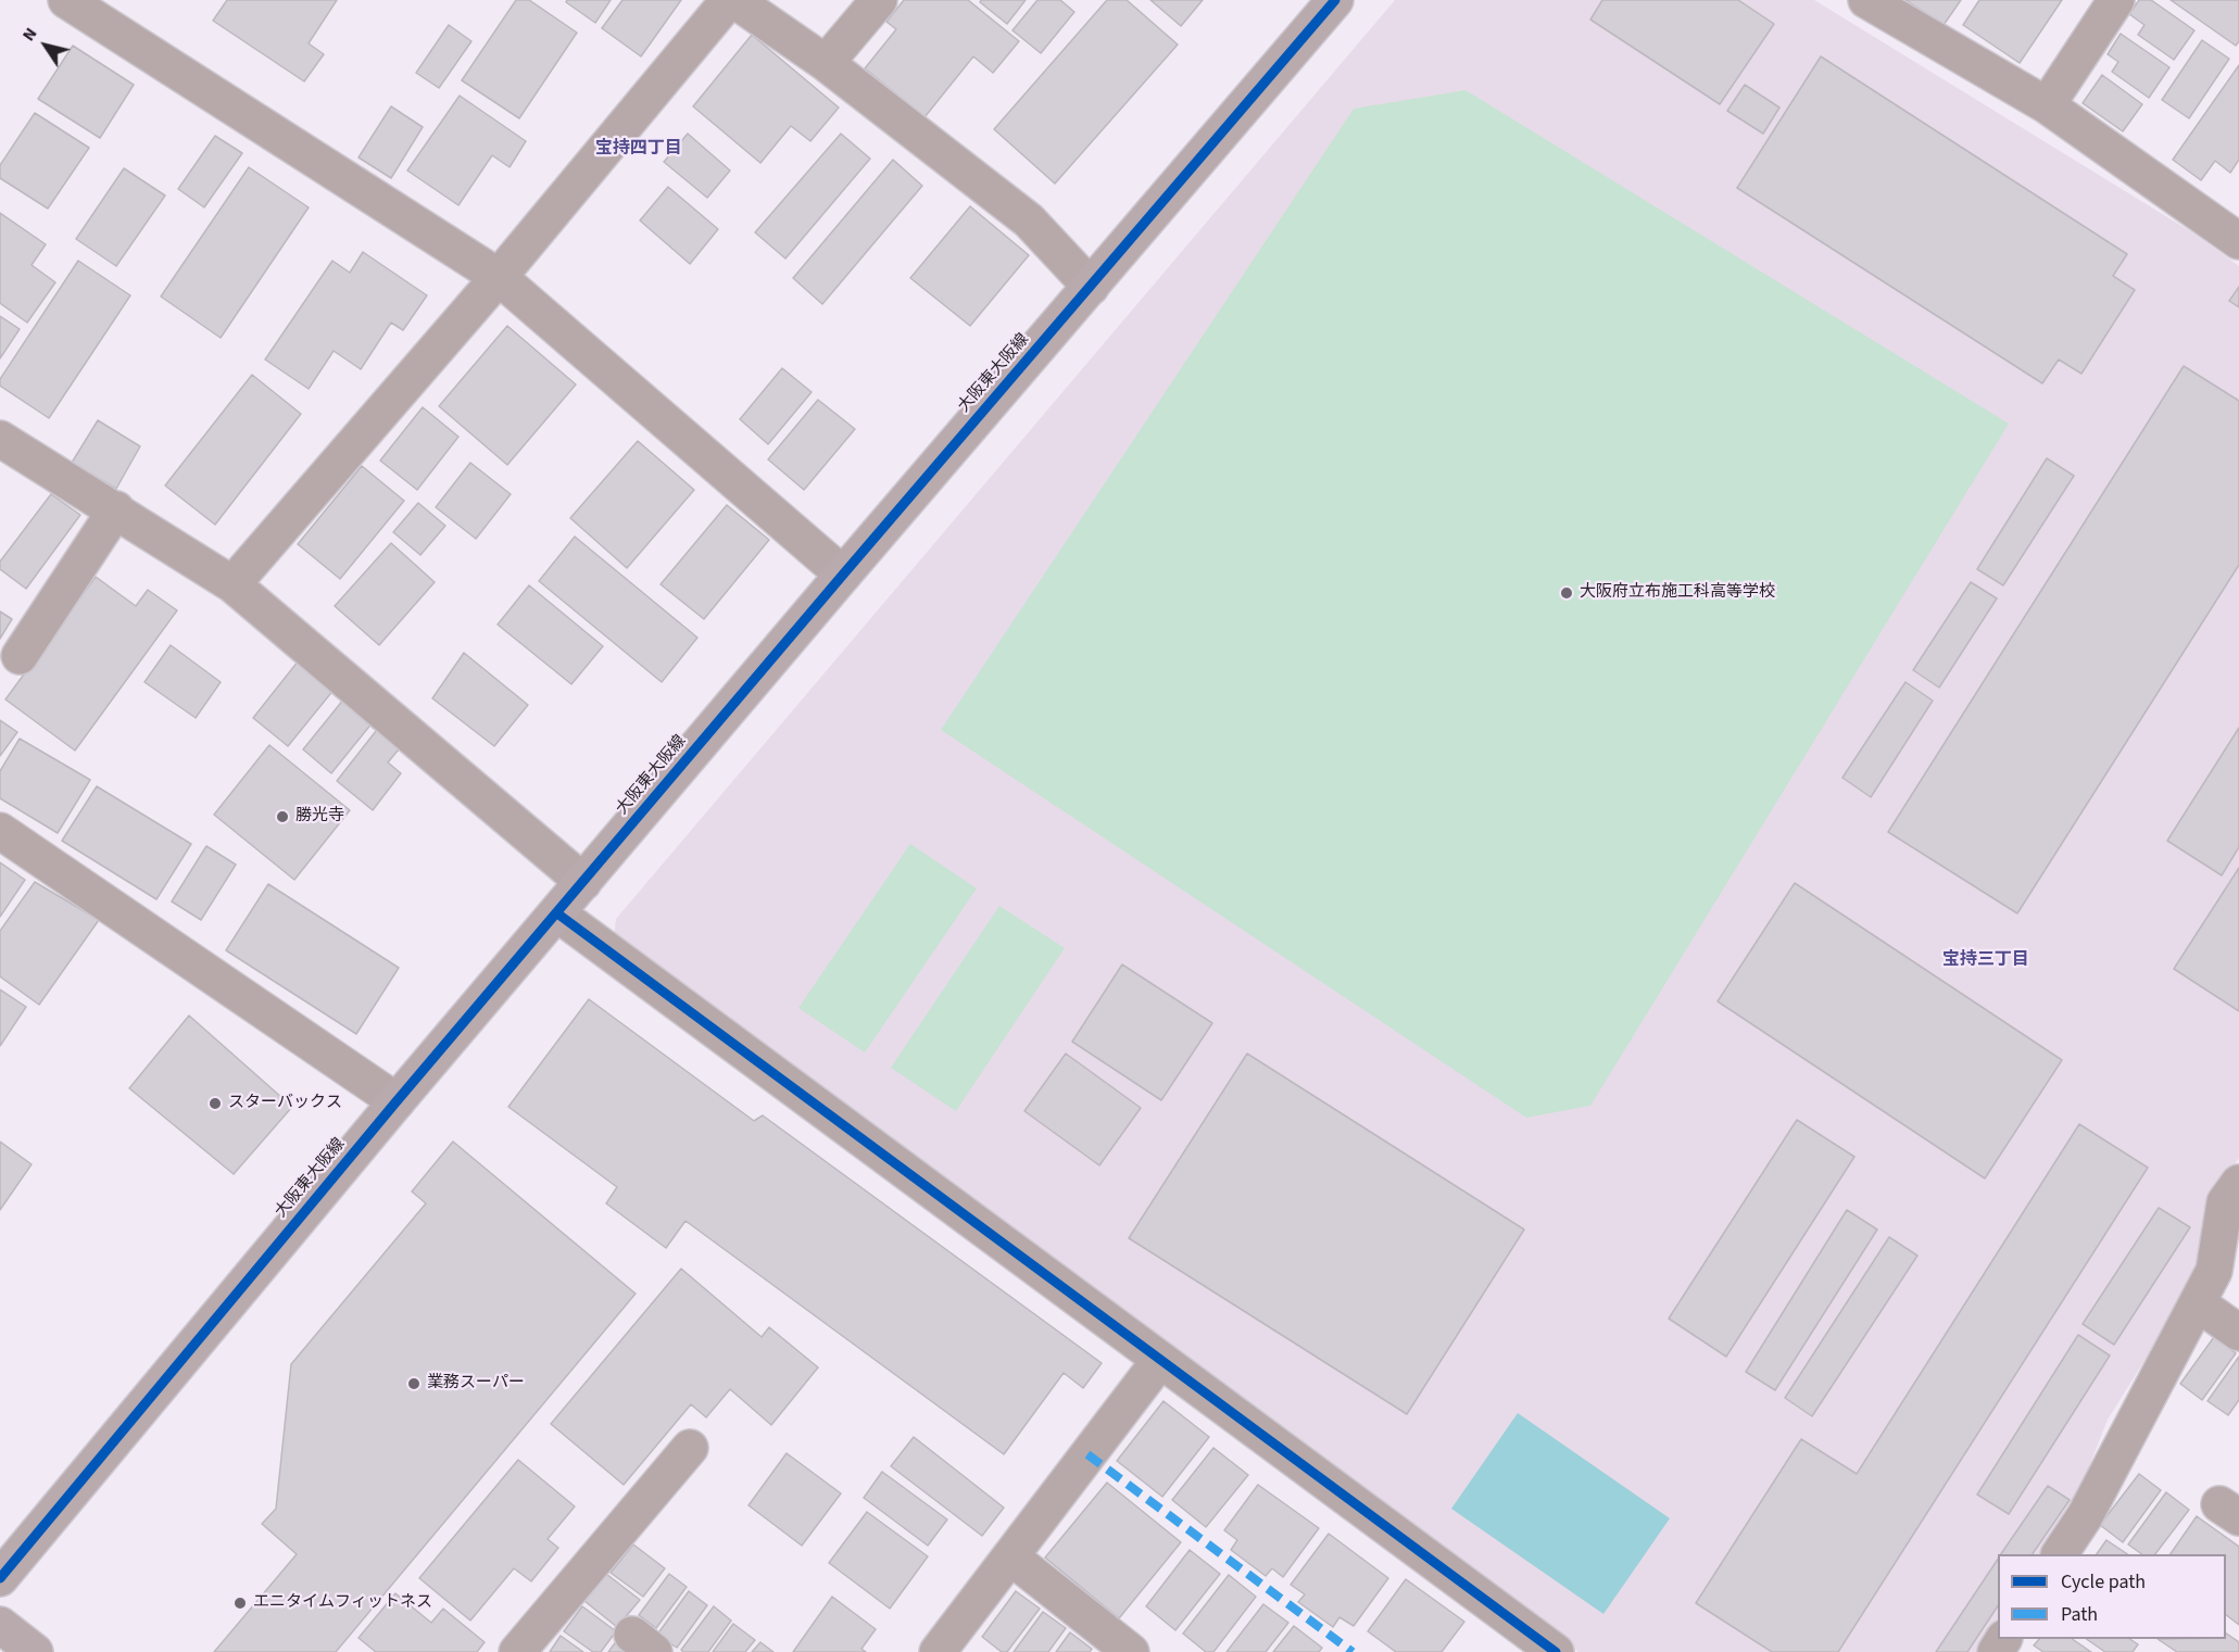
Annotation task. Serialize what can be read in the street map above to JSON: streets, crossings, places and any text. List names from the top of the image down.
{
  "streets": {
    "main road": ["大阪東大阪線"]
  },
  "districts": ["宝持四丁目", "宝持三丁目"],
  "places": [
    "大阪府立布施工科高等学校",
    "勝光寺",
    "スターバックス",
    "業務スーパー",
    "エニタイムフィットネス"
  ],
  "legend": ["Cycle path", "Path"],
  "north": "top left"
}
